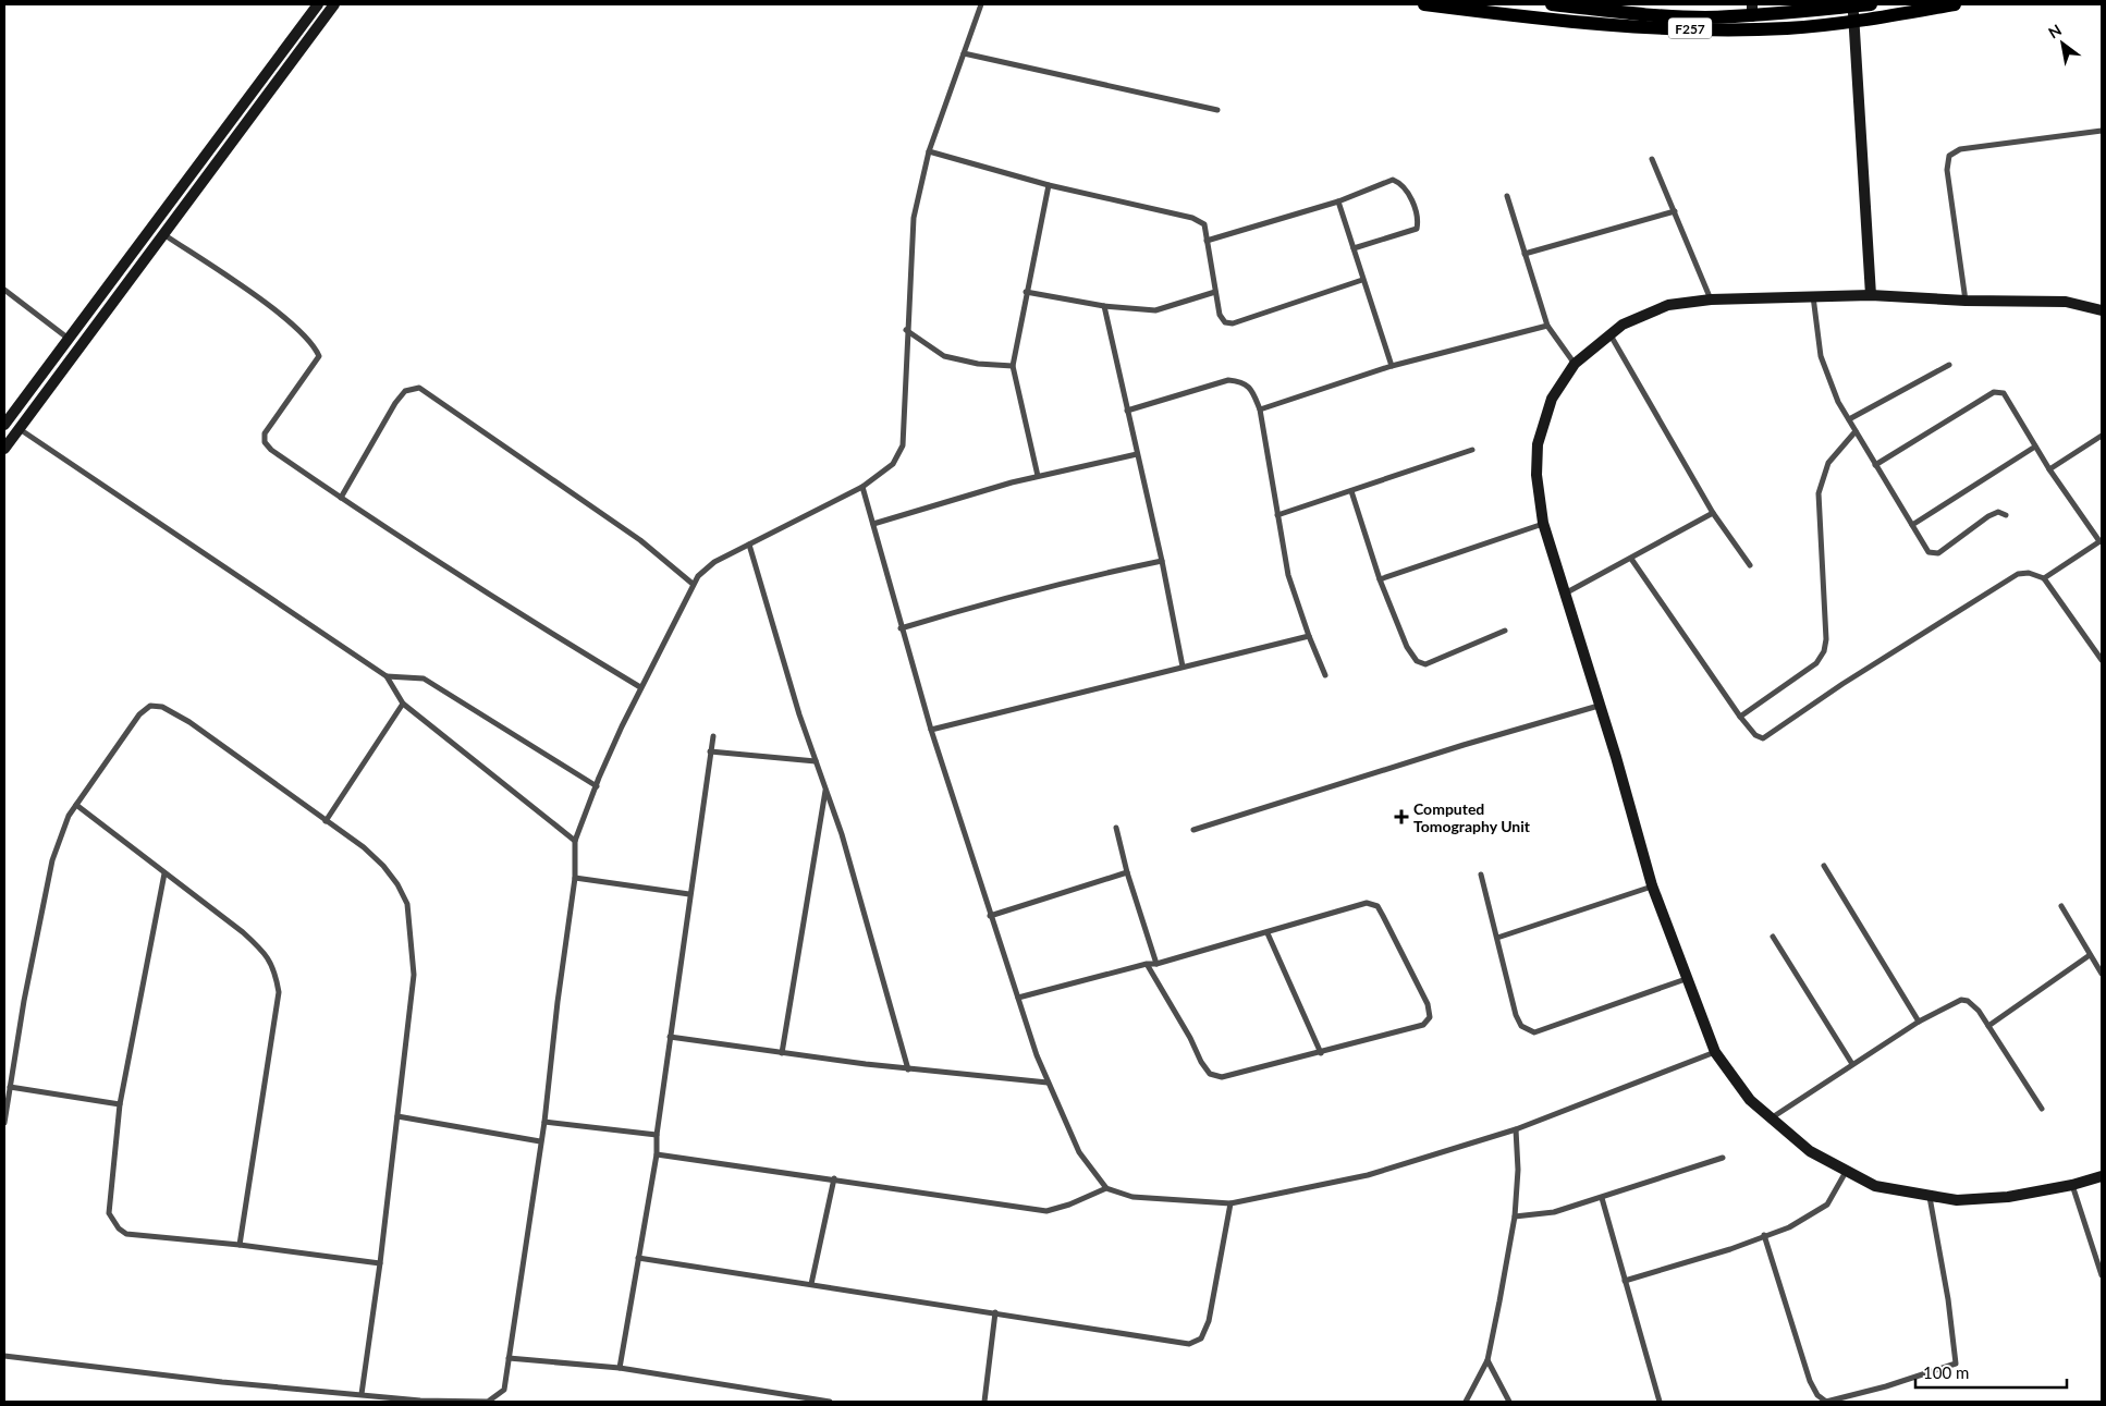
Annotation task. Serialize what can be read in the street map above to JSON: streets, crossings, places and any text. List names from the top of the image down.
{
  "streets": {
    "main road": ["F257"]
  },
  "places": {
    "health": ["Computed Tomography Unit"]
  },
  "scale_bar": "100 m",
  "north": "top left"
}
